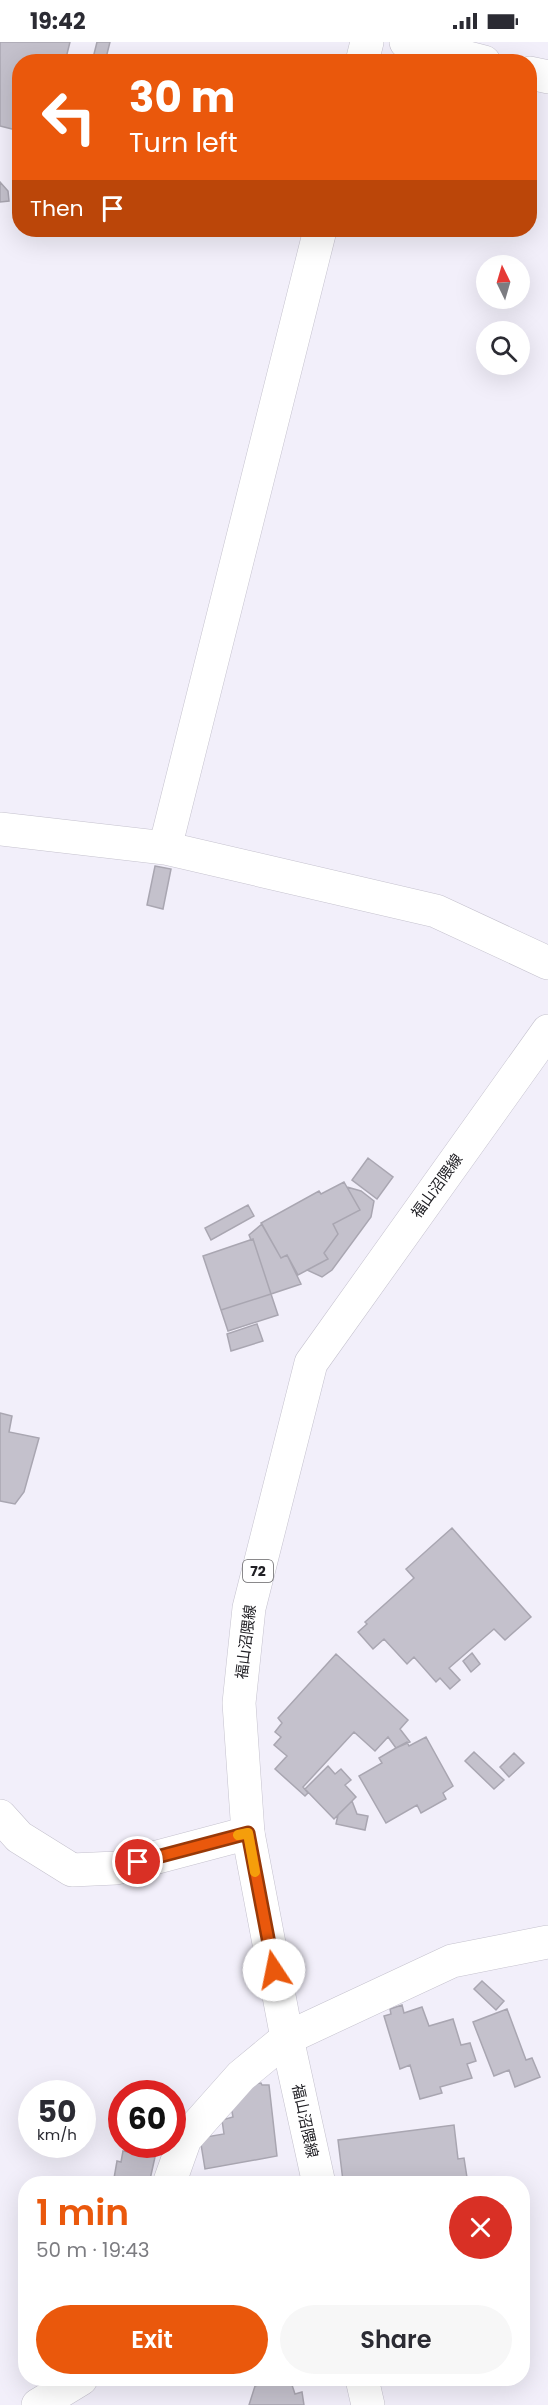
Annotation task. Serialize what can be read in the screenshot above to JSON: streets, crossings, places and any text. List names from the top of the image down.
{
  "streets": {
    "street": ["福山沼隈線", "72"]
  },
  "north": "top",
  "page": {
    "status": "19:42",
    "turn": ["30 m", "Turn left"],
    "then": "Then",
    "speed": "50 km/h",
    "limit": "60",
    "heading": ["1 min", "50 m · 19:43"],
    "buttons": ["Exit", "Share"]
  }
}
